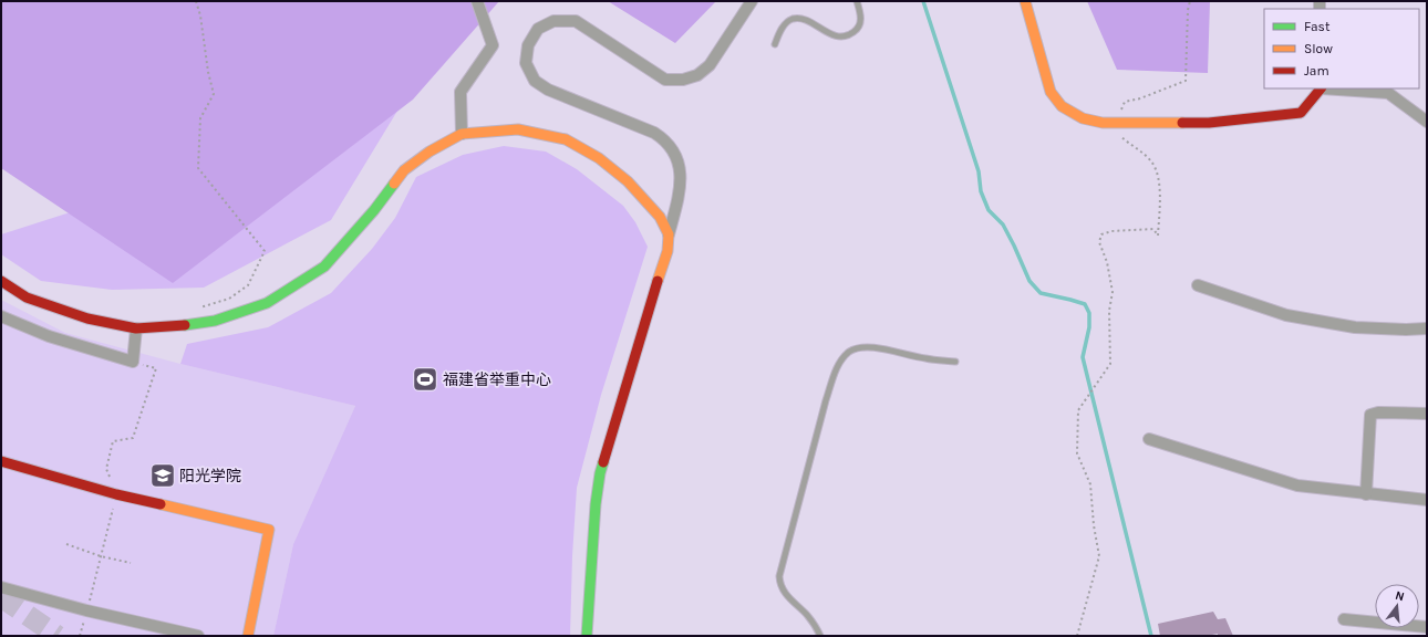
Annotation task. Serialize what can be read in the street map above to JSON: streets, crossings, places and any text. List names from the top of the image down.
{
  "places": {
    "sports": ["福建省举重中心"],
    "school or university": ["阳光学院"]
  },
  "legend": ["Fast", "Slow", "Jam"],
  "north": "top"
}
